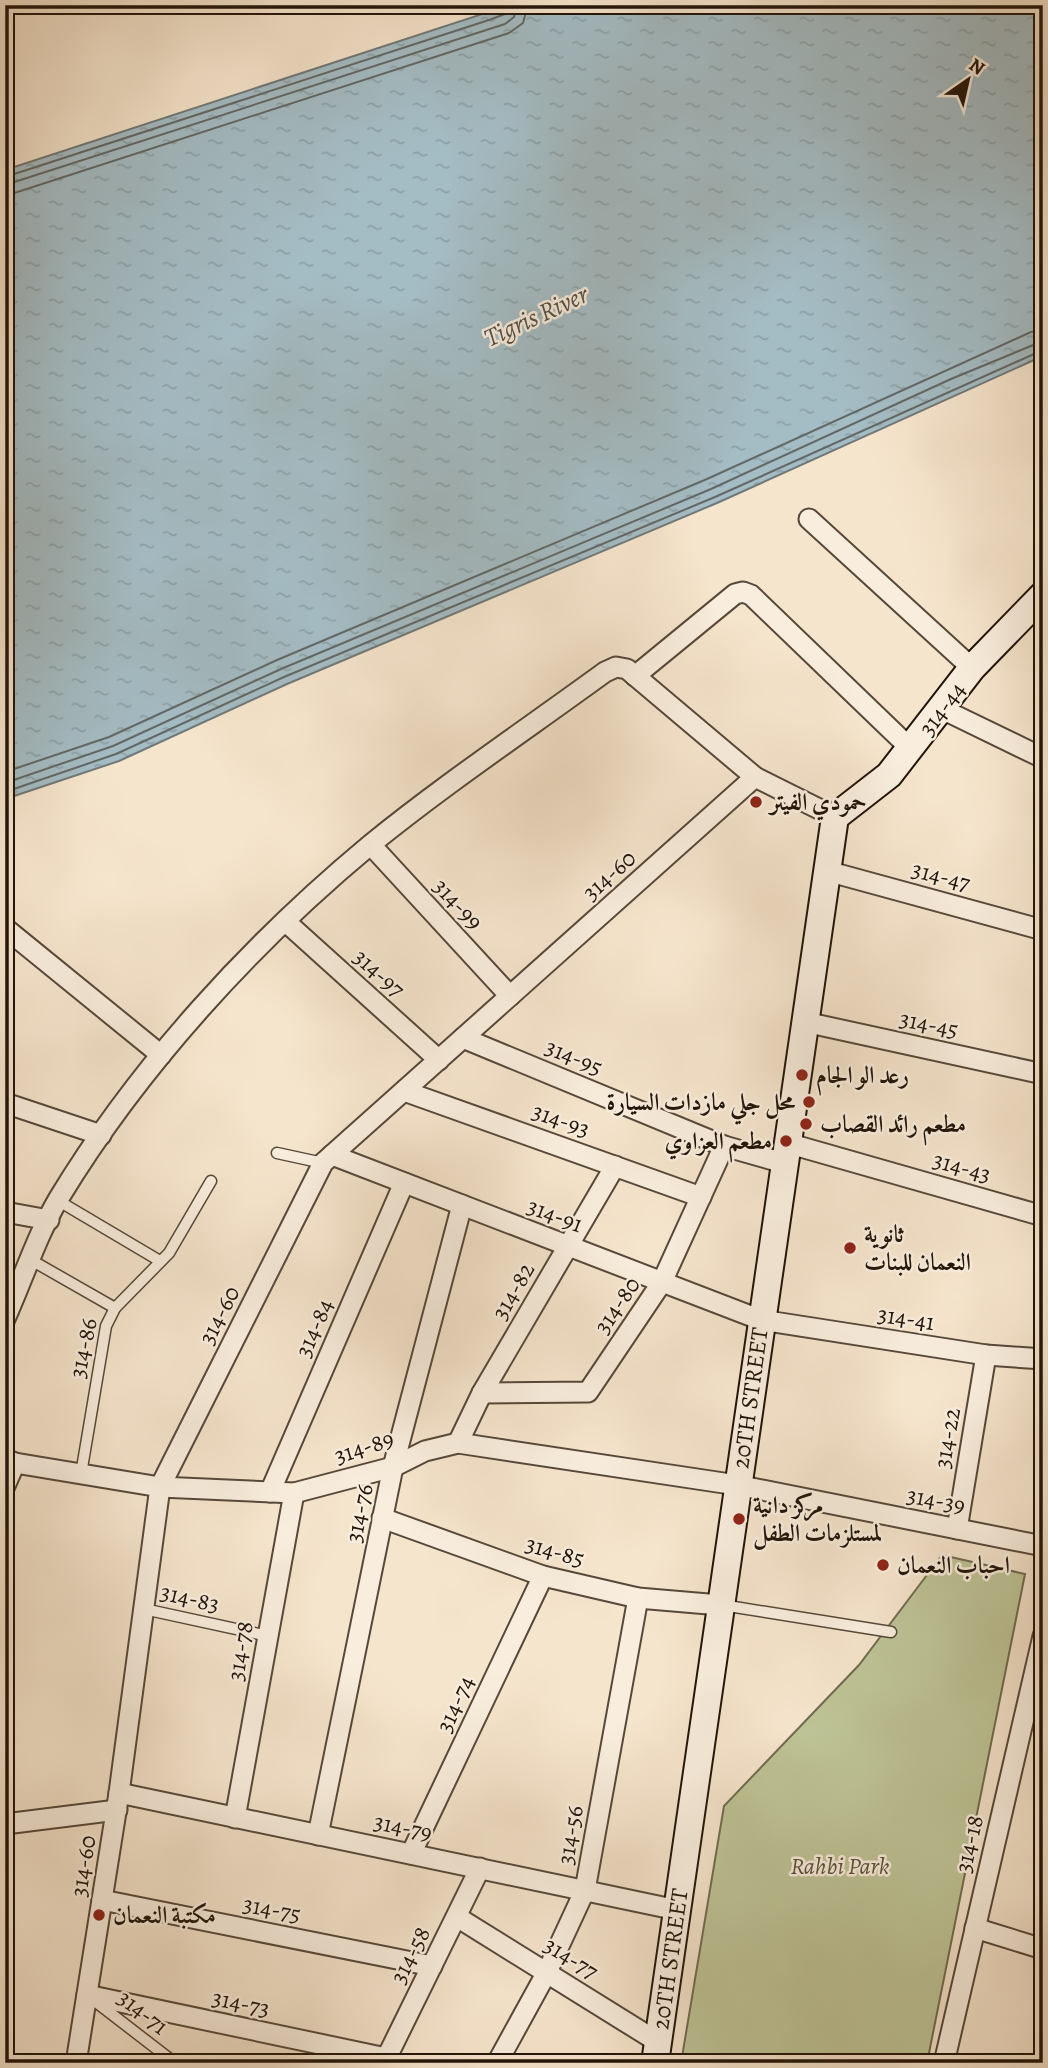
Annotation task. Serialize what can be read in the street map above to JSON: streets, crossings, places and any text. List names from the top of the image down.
{
  "streets": {
    "street": [
      "314-44",
      "314-60",
      "314-47",
      "314-99",
      "314-97",
      "314-45",
      "314-95",
      "314-93",
      "314-43",
      "314-91",
      "314-82",
      "314-80",
      "314-41",
      "314-84",
      "20TH STREET",
      "314-22",
      "314-89",
      "314-39",
      "314-76",
      "314-85",
      "314-78",
      "314-74",
      "314-79",
      "314-56",
      "314-18",
      "314-75",
      "314-58",
      "314-77",
      "314-73"
    ],
    "lane": ["314-86", "314-83", "314-71"]
  },
  "crossings": [
    ["314-44", "20TH STREET"],
    ["314-60", "314-99"],
    ["314-60", "314-97"],
    ["314-60", "314-95"],
    ["314-60", "314-93"],
    ["314-60", "314-91"],
    ["314-60", "314-89"],
    ["314-60", "314-83"],
    ["314-60", "314-79"],
    ["314-60", "314-75"],
    ["314-60", "314-73"],
    ["314-60", "314-71"],
    ["314-47", "20TH STREET"],
    ["314-45", "20TH STREET"],
    ["314-95", "314-43"],
    ["314-95", "314-80"],
    ["314-95", "20TH STREET"],
    ["314-93", "314-82"],
    ["314-93", "314-80"],
    ["314-43", "20TH STREET"],
    ["314-91", "314-82"],
    ["314-91", "314-80"],
    ["314-91", "314-41"],
    ["314-91", "314-84"],
    ["314-91", "20TH STREET"],
    ["314-91", "314-76"],
    ["314-82", "314-80"],
    ["314-82", "314-89"],
    ["314-41", "20TH STREET"],
    ["314-41", "314-22"],
    ["314-84", "314-89"],
    ["314-86", "314-89"],
    ["20TH STREET", "314-89"],
    ["20TH STREET", "314-39"],
    ["20TH STREET", "314-85"],
    ["20TH STREET", "314-79"],
    ["20TH STREET", "314-77"],
    ["314-22", "314-39"],
    ["314-89", "314-39"],
    ["314-89", "314-76"],
    ["314-89", "314-78"],
    ["314-76", "314-85"],
    ["314-76", "314-79"],
    ["314-85", "314-74"],
    ["314-85", "314-56"],
    ["314-83", "314-78"],
    ["314-78", "314-79"],
    ["314-74", "314-79"],
    ["314-79", "314-56"],
    ["314-79", "314-58"],
    ["314-56", "314-77"],
    ["314-75", "314-58"],
    ["314-58", "314-77"],
    ["314-58", "314-73"],
    ["314-73", "314-71"]
  ],
  "water": ["Tigris River"],
  "parks": ["Rahbi Park"],
  "places": [
    "حمودي الفيتر",
    "رعد الو الجام",
    "محل جلي مازدات السيارة",
    "مطعم رائد القصاب",
    "مطعم العزاوي",
    "ثانوية النعمان للبنات",
    "مركز دانية لمستلزمات الطفل",
    "احباب النعمان",
    "مكتبة النعمان"
  ],
  "north": "top right"
}
